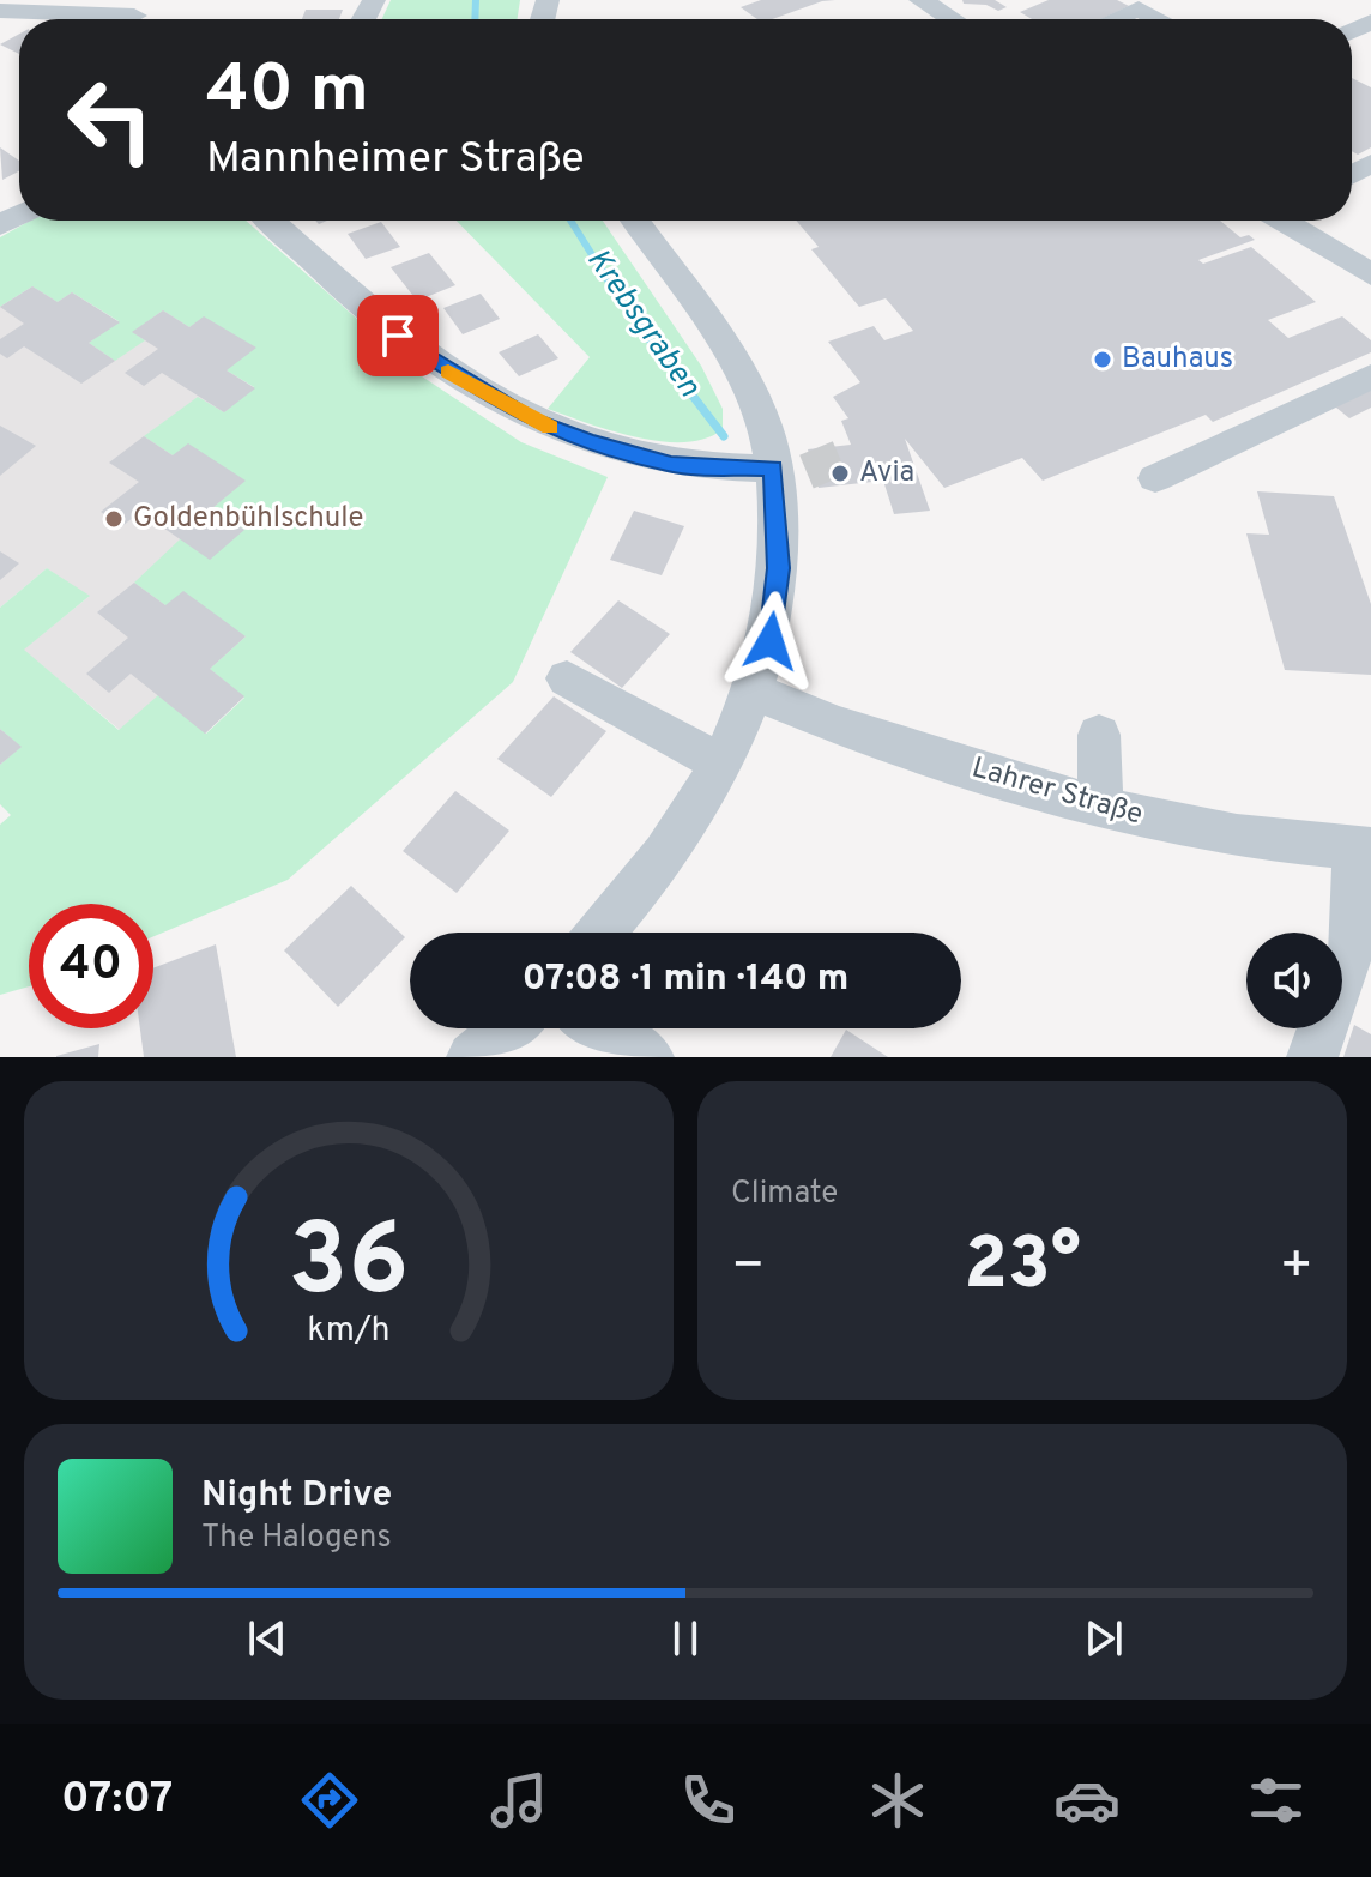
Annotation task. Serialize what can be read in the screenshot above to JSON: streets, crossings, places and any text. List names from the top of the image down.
{
  "streets": {
    "street": ["Lahrer Straße"]
  },
  "water": ["Krebsgraben"],
  "places": ["Bauhaus", "Avia", "Goldenbühlschule"],
  "page": {
    "turn": ["40 m", "Mannheimer Straße"],
    "limit": "40",
    "trip": "07:08 · 1 min · 140 m",
    "tile": "Climate",
    "heat": ["−", "23°", "+"],
    "song": ["Night Drive", "The Halogens"],
    "tabs": "07:07",
    "gauge": ["36", "km/h"]
  }
}
